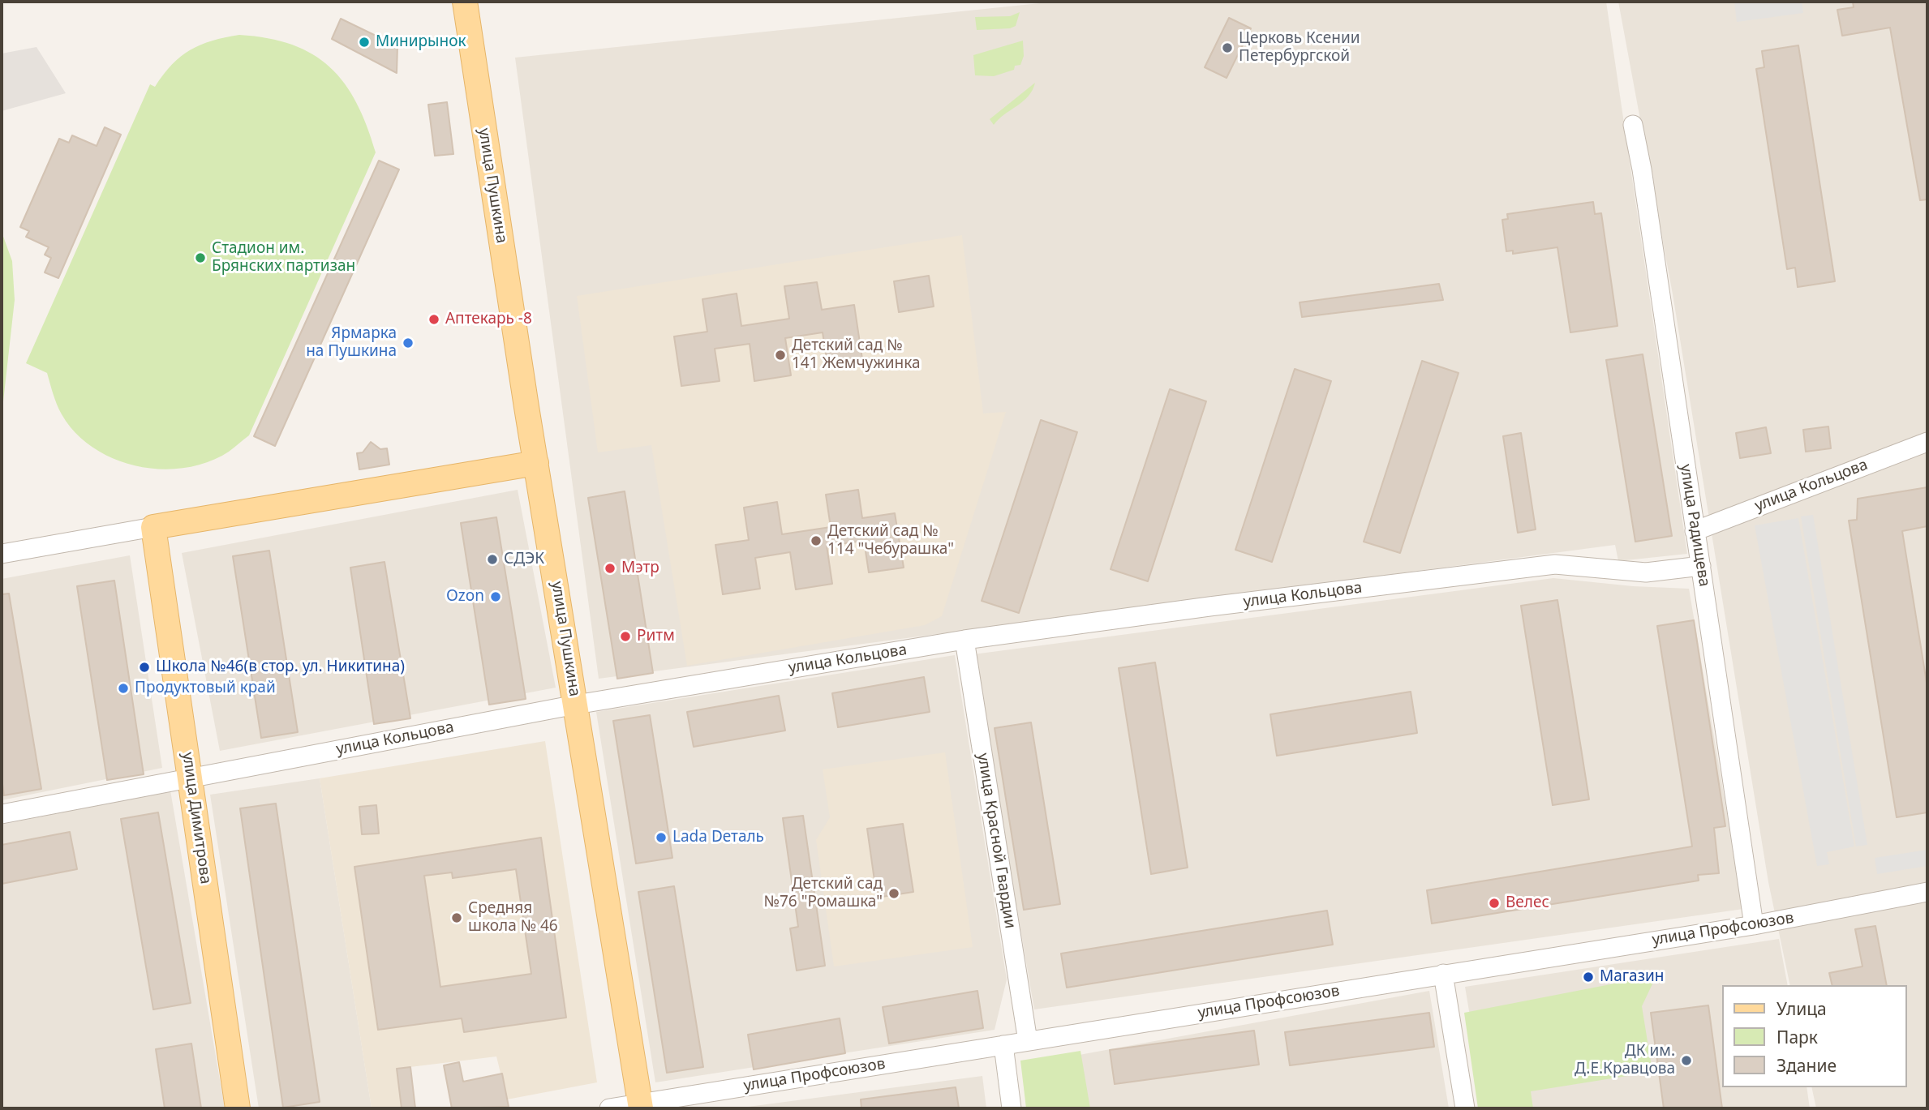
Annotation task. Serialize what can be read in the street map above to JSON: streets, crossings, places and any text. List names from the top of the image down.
{
  "streets": {
    "main road": ["улица Пушкина", "улица Димитрова"],
    "street": [
      "улица Кольцова",
      "улица Радищева",
      "улица Красной Гвардии",
      "улица Профсоюзов"
    ]
  },
  "crossings": [
    ["улица Пушкина", "улица Кольцова"],
    ["улица Пушкина", "улица Профсоюзов"],
    ["улица Кольцова", "улица Радищева"],
    ["улица Кольцова", "улица Димитрова"],
    ["улица Кольцова", "улица Красной Гвардии"],
    ["улица Радищева", "улица Профсоюзов"],
    ["улица Красной Гвардии", "улица Профсоюзов"]
  ],
  "places": [
    "Минирынок",
    "Церковь Ксении Петербургской",
    "Стадион им. Брянских партизан",
    "Аптекарь -8",
    "Ярмарка на Пушкина",
    "Детский сад № 141 Жемчужинка",
    "Детский сад № 114 \"Чебурашка\"",
    "СДЭК",
    "Мэтр",
    "Ozon",
    "Ритм",
    "Школа №46(в стор. ул. Никитина)",
    "Продуктовый край",
    "Lada Dеталь",
    "Детский сад №76 \"Ромашка\"",
    "Велес",
    "Средняя школа № 46",
    "Магазин",
    "ДК им. Д.Е.Кравцова"
  ],
  "legend": ["Улица", "Парк", "Здание"]
}
